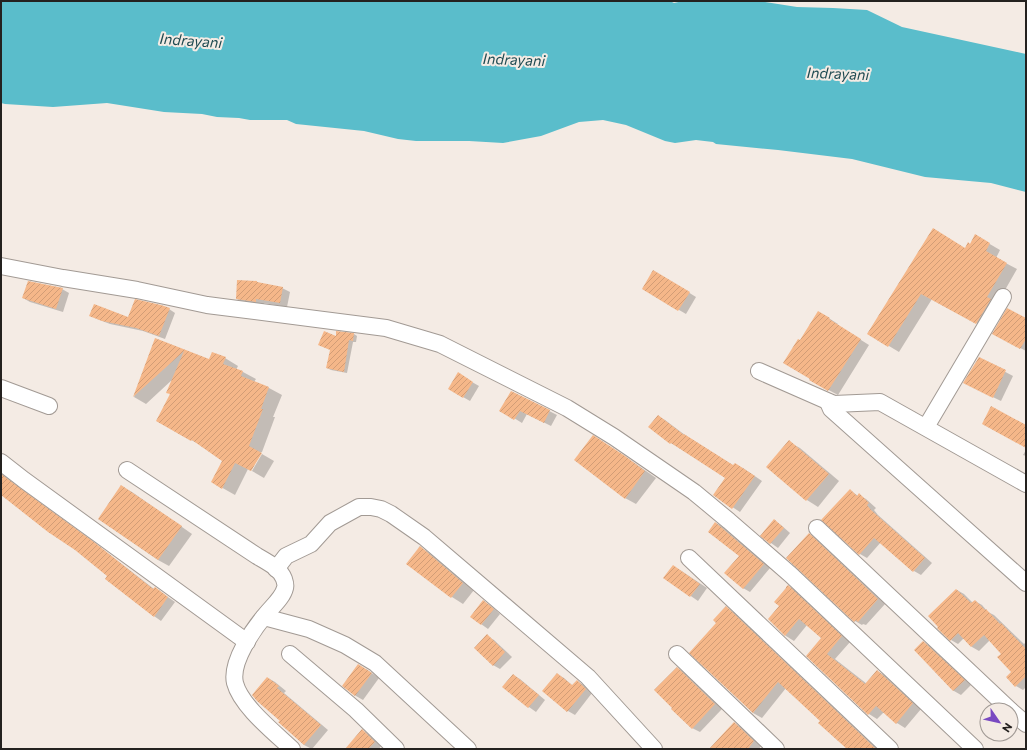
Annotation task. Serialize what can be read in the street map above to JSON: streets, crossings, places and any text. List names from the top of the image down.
{
  "water": ["Indrayani"],
  "north": "bottom right"
}
